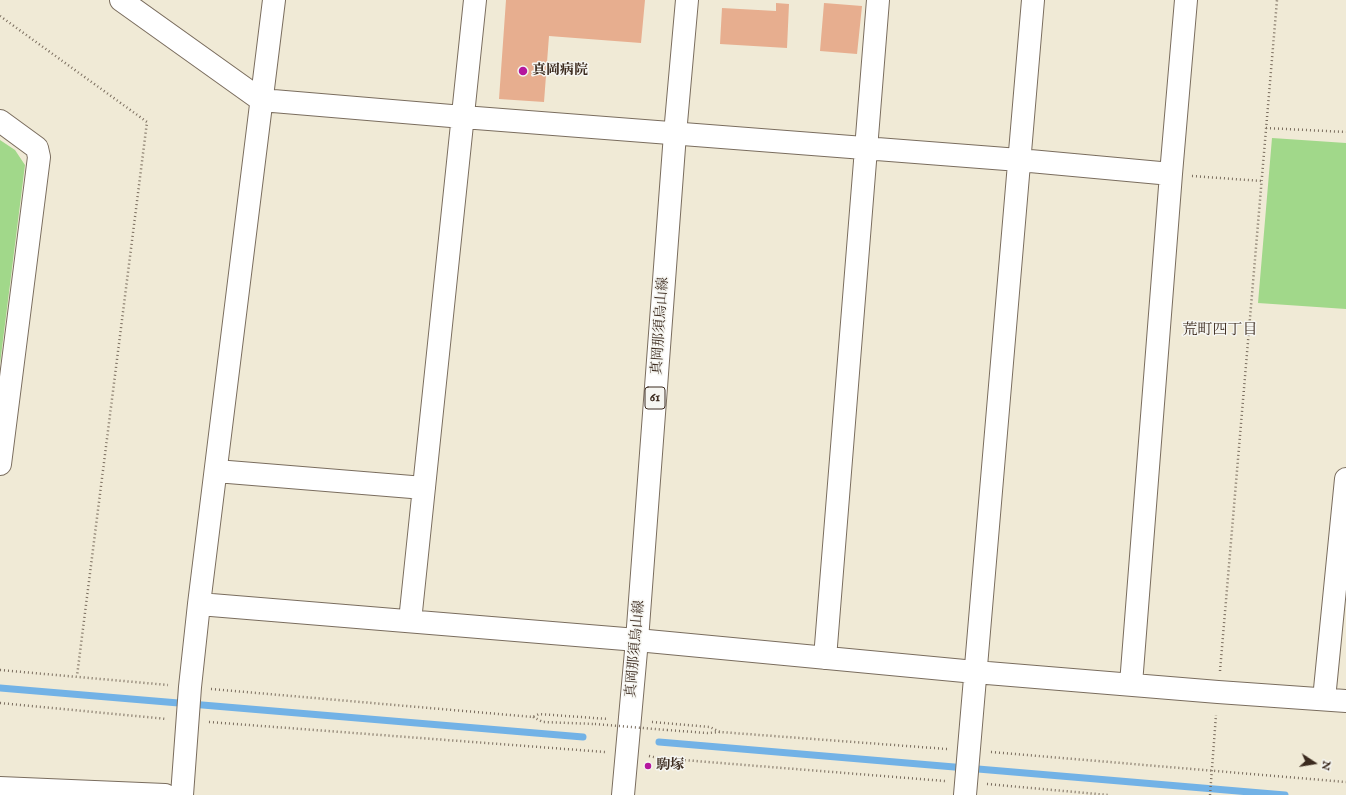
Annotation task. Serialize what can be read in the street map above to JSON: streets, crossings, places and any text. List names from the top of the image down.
{
  "streets": {
    "street": ["真岡那須烏山線", "61"]
  },
  "districts": ["荒町四丁目"],
  "places": ["真岡病院", "駒塚"],
  "north": "right"
}
